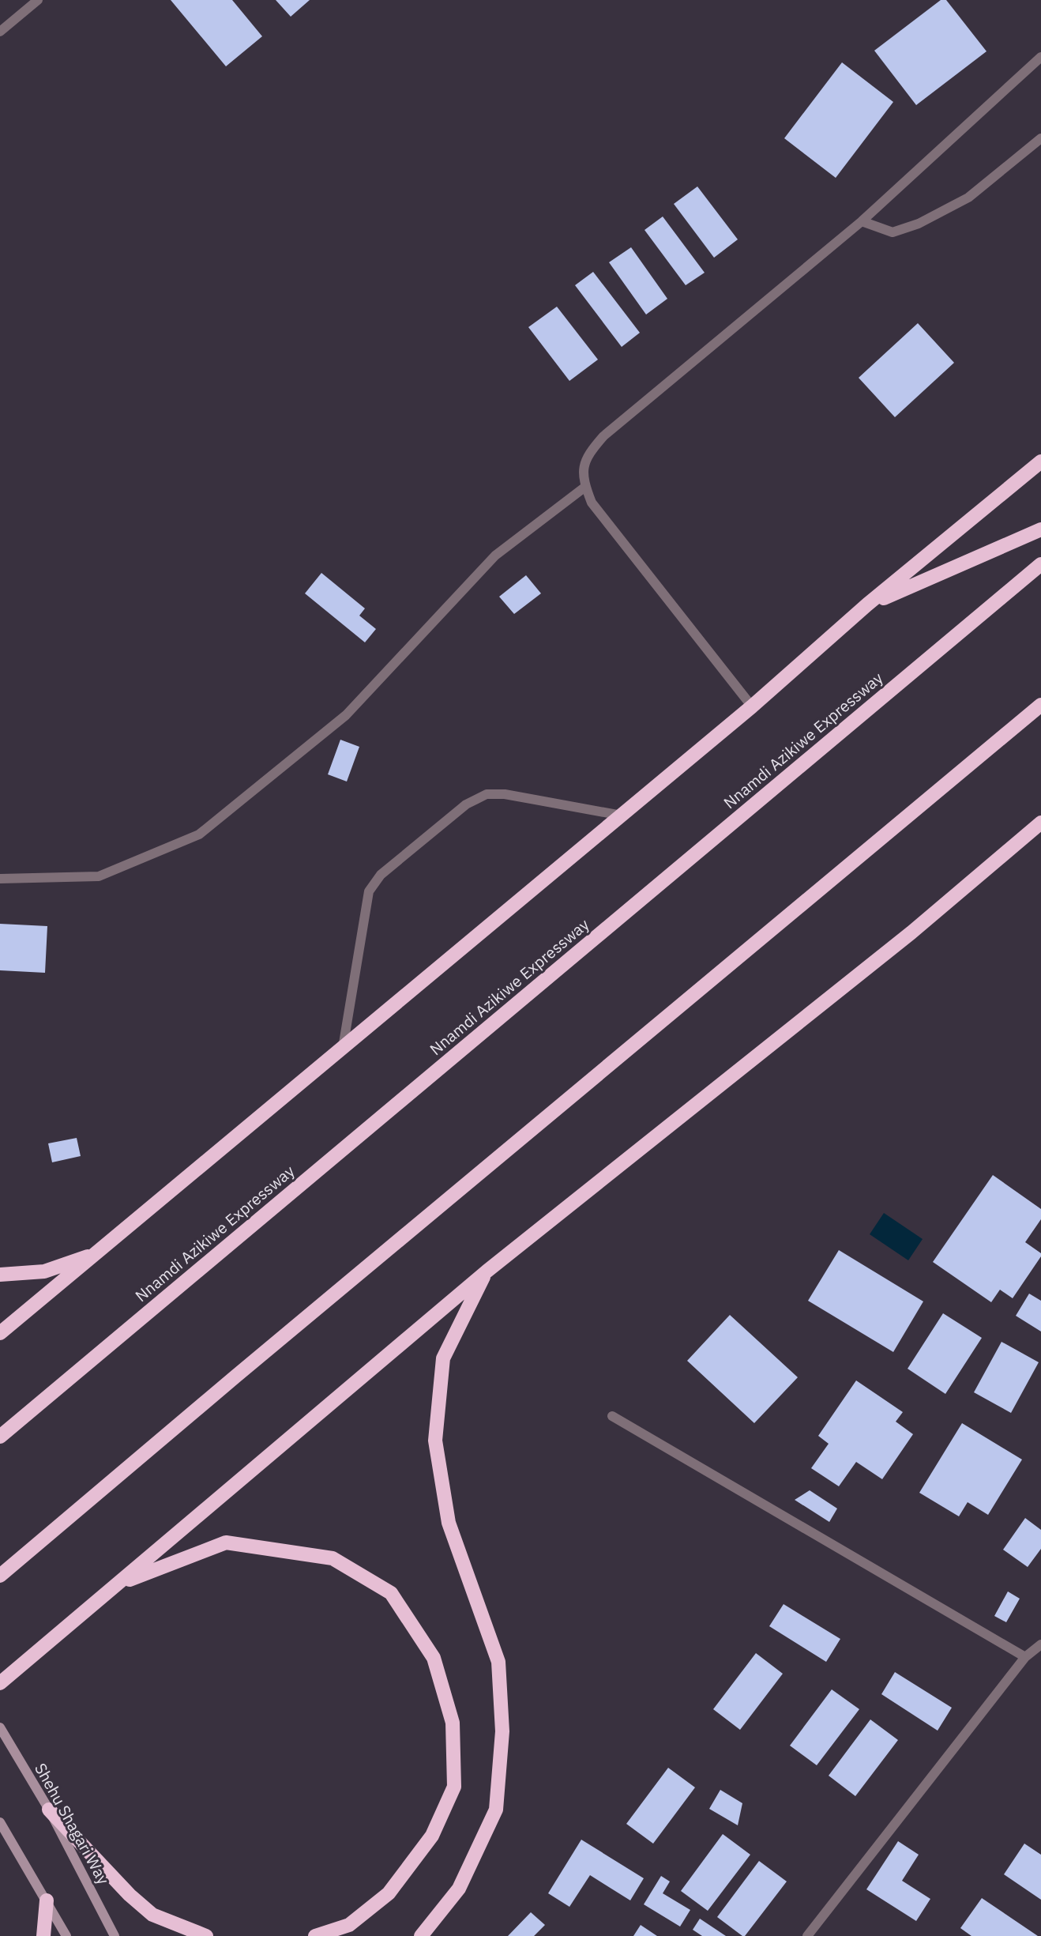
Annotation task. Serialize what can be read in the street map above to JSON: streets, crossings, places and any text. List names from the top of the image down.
{
  "streets": {
    "highway": ["Nnamdi Azikiwe Expressway"],
    "main road": ["Shehu Shagari Way"]
  }
}
